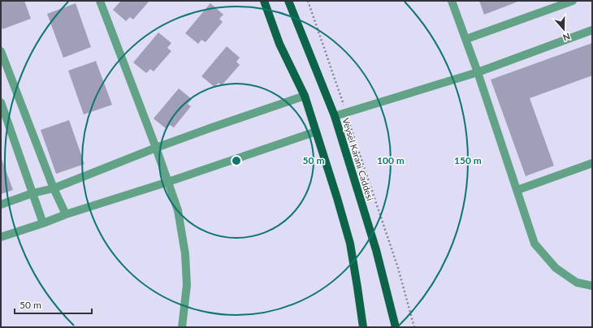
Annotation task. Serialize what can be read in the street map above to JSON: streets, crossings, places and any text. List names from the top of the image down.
{
  "streets": {
    "main road": ["Veysel Karani Caddesi"]
  },
  "scale_bar": "50 m",
  "north": "bottom",
  "rings": ["50 m", "100 m", "150 m"]
}
